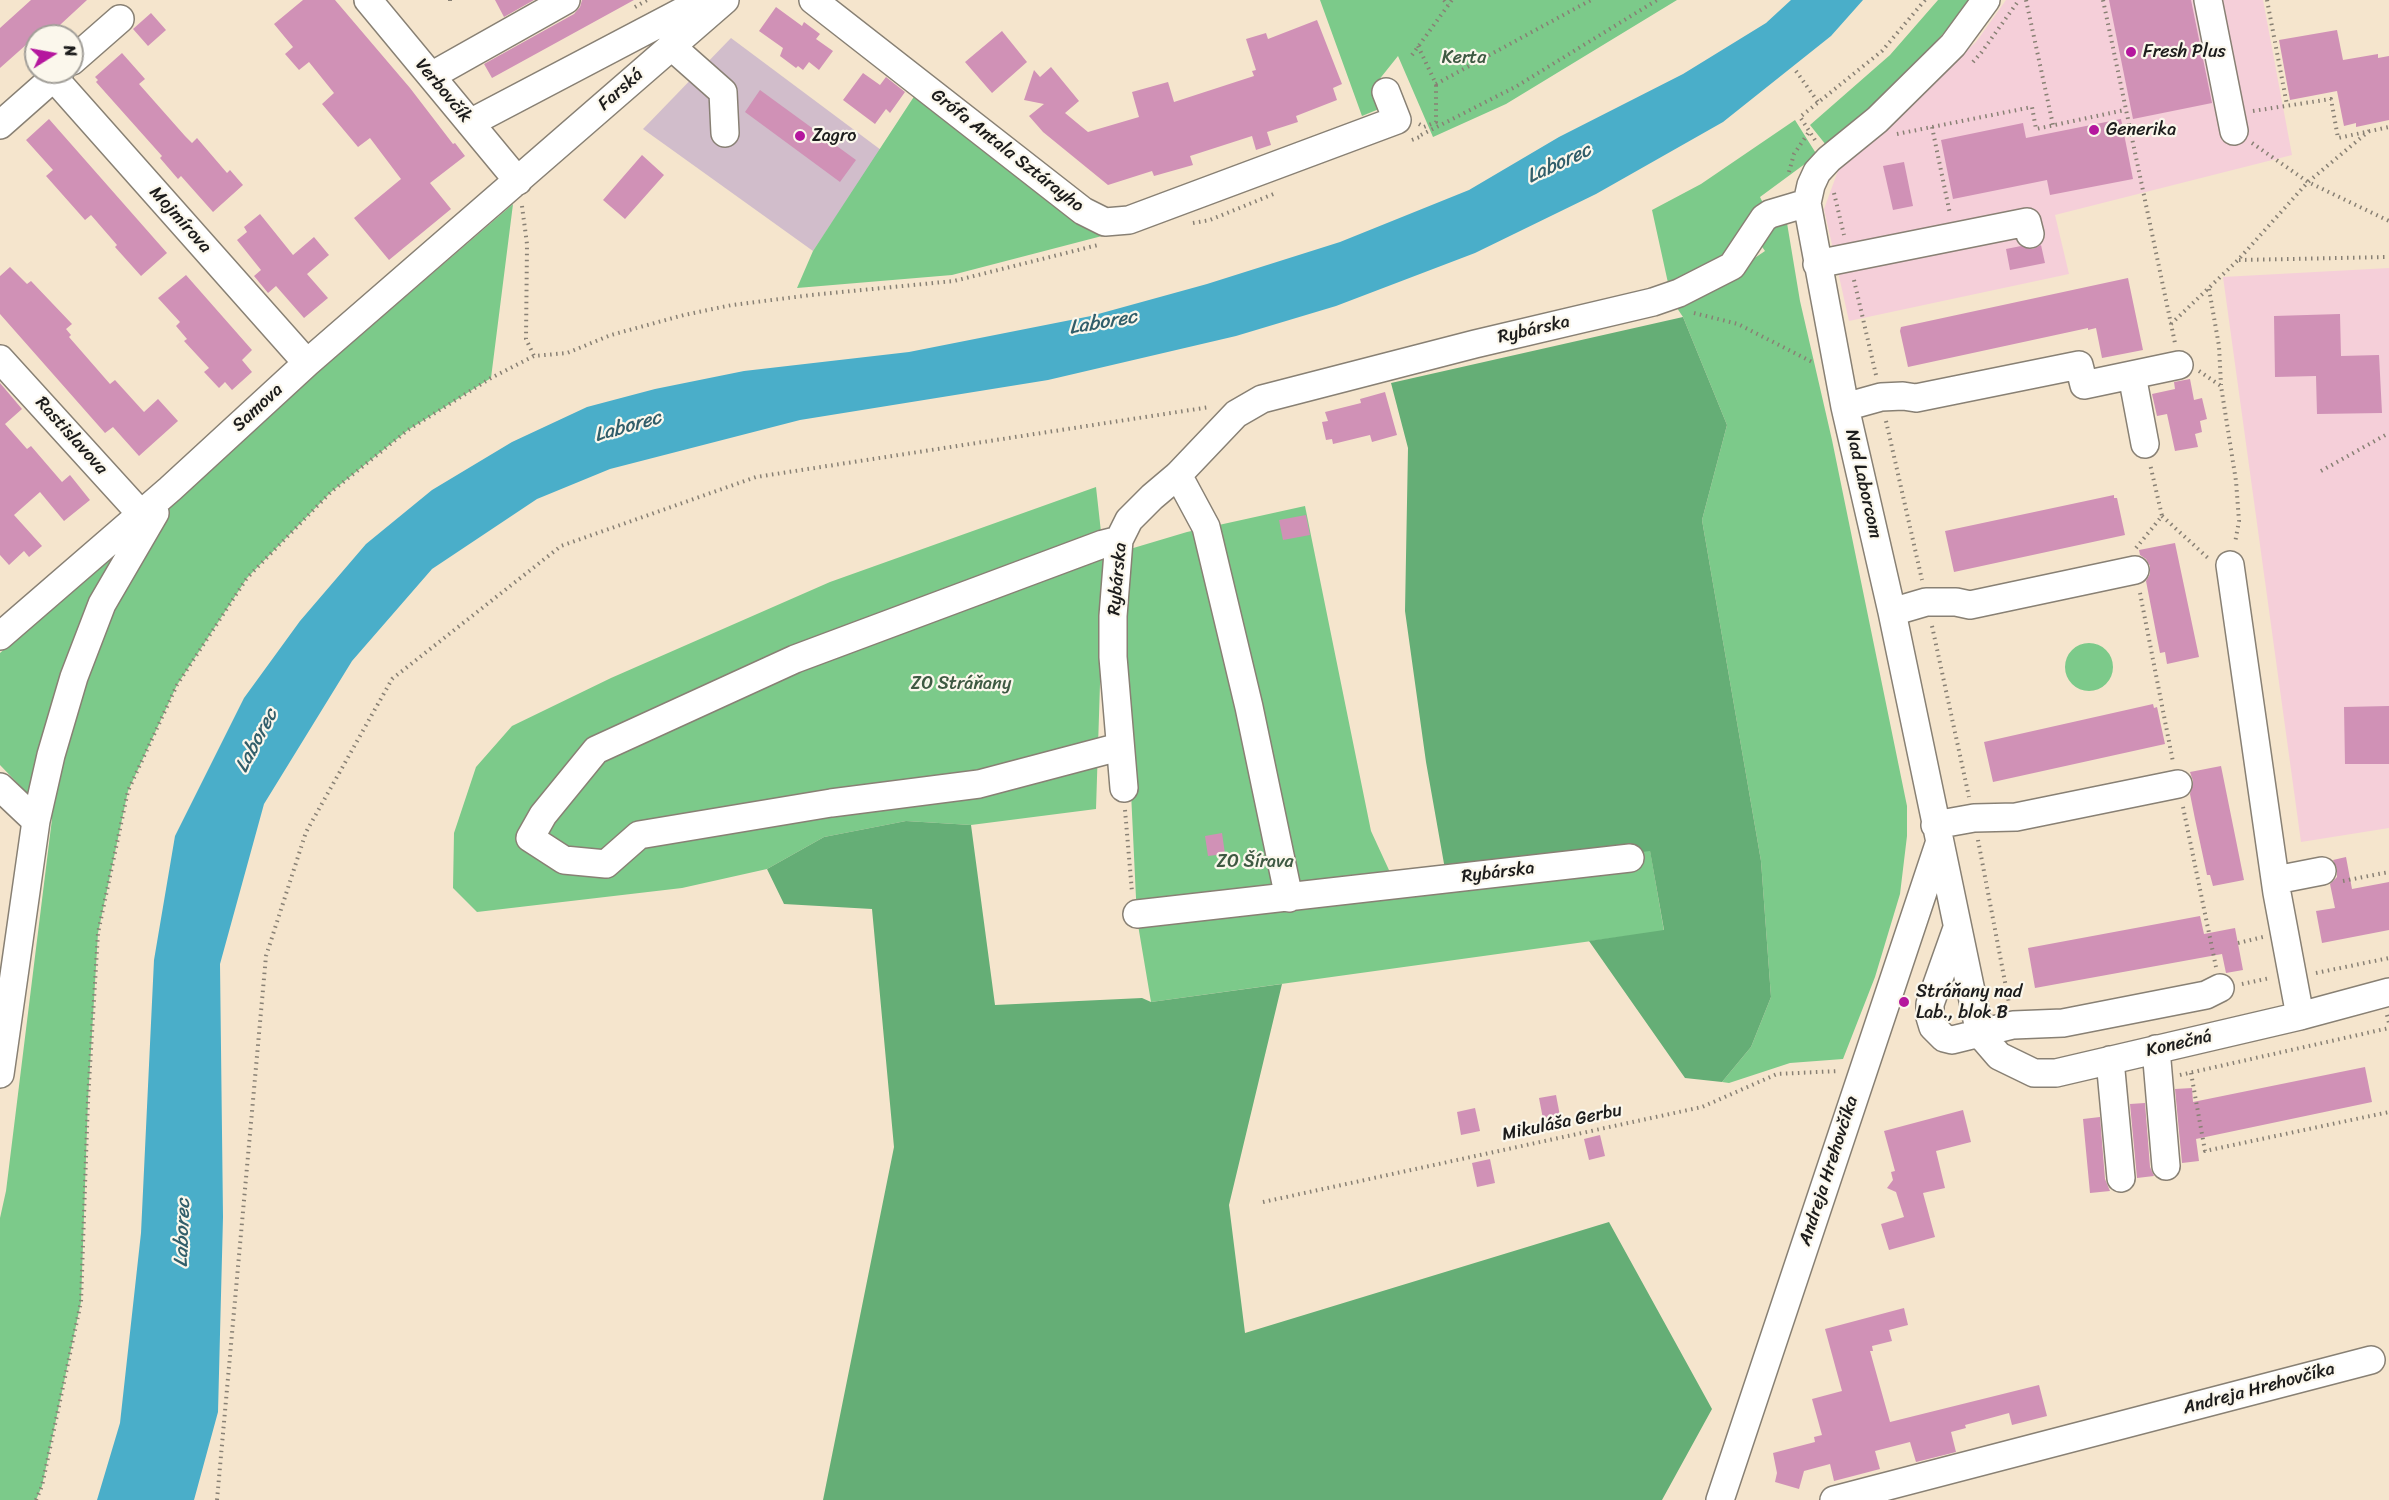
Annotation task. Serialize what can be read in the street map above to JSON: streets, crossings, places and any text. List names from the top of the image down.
{
  "streets": {
    "street": [
      "Farská",
      "Verbovčík",
      "Grófa Antala Sztárayho",
      "Mojmírova",
      "Rybárska",
      "Samova",
      "Rastislavova",
      "Nad Laborcom",
      "Konečná",
      "Andreja Hrehovčíka"
    ],
    "path": ["Mikuláša Gerbu"]
  },
  "crossings": [
    ["Farská", "Verbovčík"],
    ["Farská", "Samova"],
    ["Verbovčík", "Samova"],
    ["Mojmírova", "Samova"],
    ["Rybárska", "Nad Laborcom"],
    ["Samova", "Rastislavova"],
    ["Nad Laborcom", "Konečná"],
    ["Nad Laborcom", "Andreja Hrehovčíka"],
    ["Mikuláša Gerbu", "Andreja Hrehovčíka"]
  ],
  "water": ["Laborec"],
  "parks": ["Kerta", "ZO Stráňany", "ZO Šírava"],
  "places": [
    "Fresh Plus",
    "Generika",
    "Zagro",
    "Stráňany nad Lab., blok B"
  ],
  "north": "right"
}
